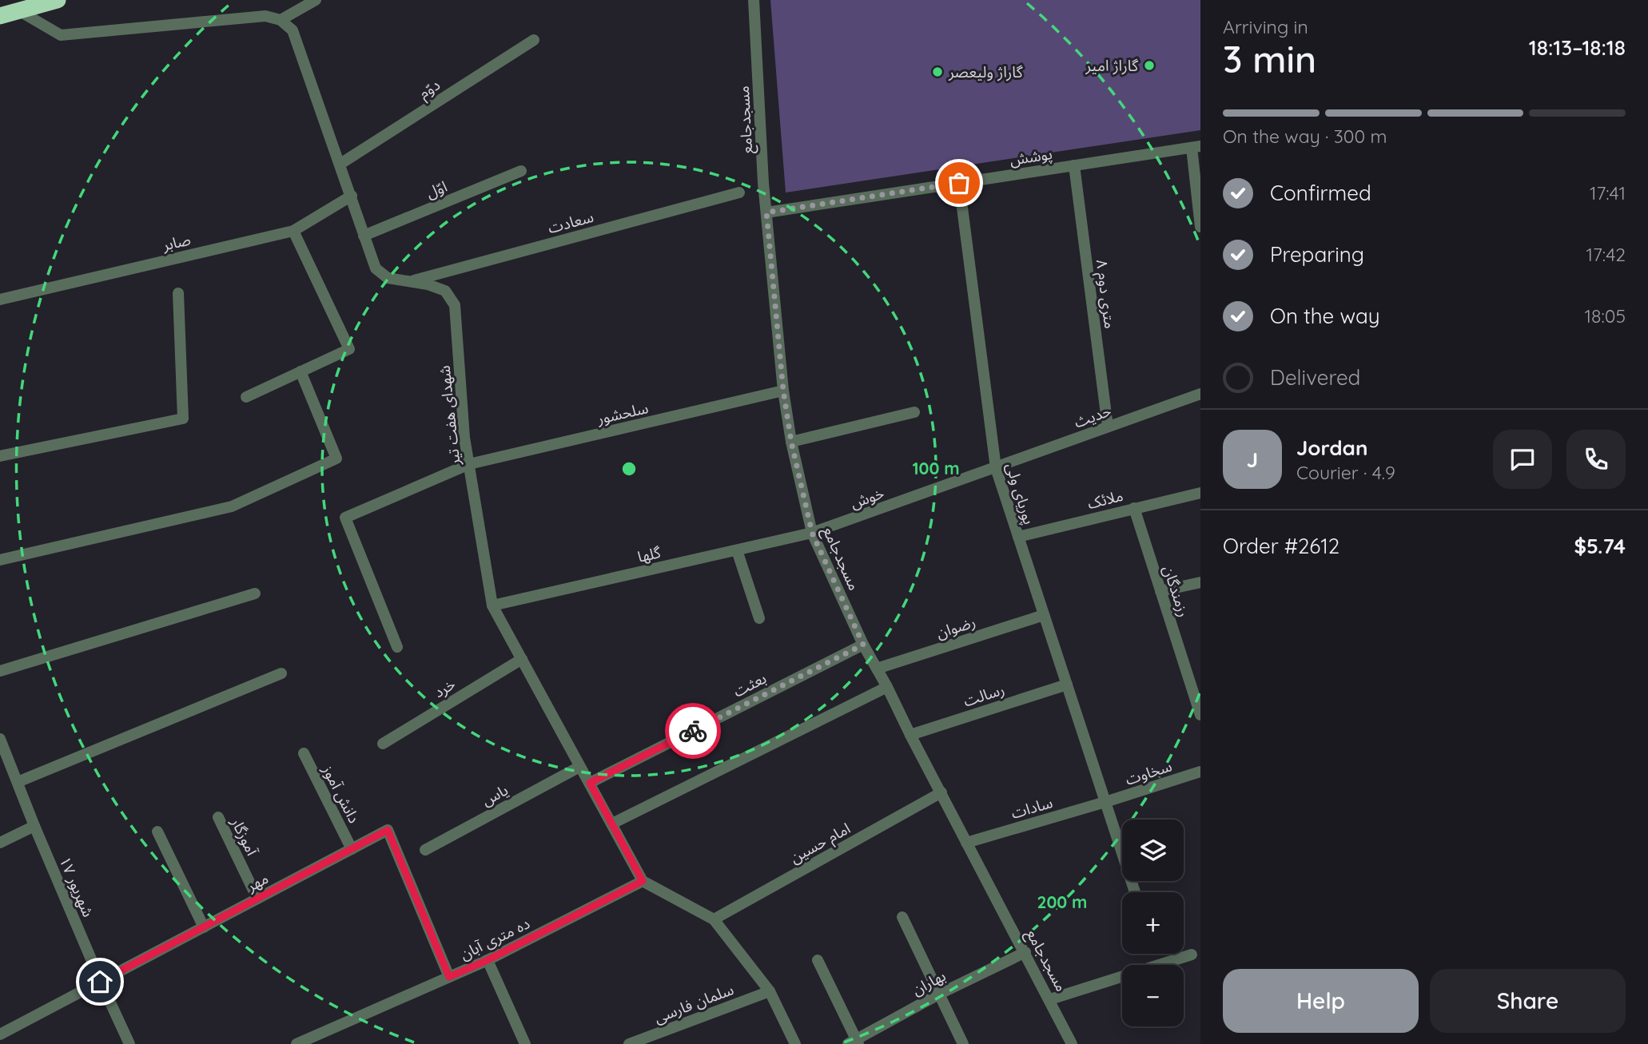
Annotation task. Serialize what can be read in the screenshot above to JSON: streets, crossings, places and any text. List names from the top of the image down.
{
  "streets": {
    "street": [
      "دوّم",
      "مسجدجامع",
      "پوشش",
      "اوّل",
      "سعادت",
      "صابر",
      "۸ متری دوم",
      "سلحشور",
      "شهدای هفت تیر",
      "حدیث",
      "پوریای ولی",
      "خوش",
      "ملائک",
      "گلها",
      "رزمندگان",
      "رضوان",
      "بعثت",
      "خرد",
      "رسالت",
      "سخاوت",
      "دانش آموز",
      "یاس",
      "سادات",
      "آموزگار",
      "امام حسین",
      "مهر",
      "۱۷ شهریور",
      "ده متری آبان",
      "بهاران",
      "سلمان فارسی"
    ]
  },
  "crossings": [
    ["دوّم", "شهدای هفت تیر"],
    ["مسجدجامع", "پوشش"],
    ["مسجدجامع", "سلحشور"],
    ["مسجدجامع", "خوش"],
    ["مسجدجامع", "گلها"],
    ["مسجدجامع", "رضوان"],
    ["مسجدجامع", "بعثت"],
    ["مسجدجامع", "رسالت"],
    ["مسجدجامع", "سادات"],
    ["مسجدجامع", "امام حسین"],
    ["مسجدجامع", "بهاران"],
    ["پوشش", "۸ متری دوم"],
    ["پوشش", "پوریای ولی"],
    ["اوّل", "شهدای هفت تیر"],
    ["سعادت", "شهدای هفت تیر"],
    ["صابر", "شهدای هفت تیر"],
    ["۸ متری دوم", "حدیث"],
    ["سلحشور", "شهدای هفت تیر"],
    ["شهدای هفت تیر", "گلها"],
    ["شهدای هفت تیر", "بعثت"],
    ["شهدای هفت تیر", "خرد"],
    ["شهدای هفت تیر", "یاس"],
    ["شهدای هفت تیر", "ده متری آبان"],
    ["حدیث", "پوریای ولی"],
    ["حدیث", "خوش"],
    ["پوریای ولی", "خوش"],
    ["پوریای ولی", "ملائک"],
    ["پوریای ولی", "رضوان"],
    ["پوریای ولی", "رسالت"],
    ["پوریای ولی", "سخاوت"],
    ["پوریای ولی", "سادات"],
    ["خوش", "گلها"],
    ["ملائک", "رزمندگان"],
    ["سخاوت", "سادات"],
    ["دانش آموز", "مهر"],
    ["آموزگار", "مهر"],
    ["مهر", "۱۷ شهریور"],
    ["مهر", "ده متری آبان"]
  ],
  "places": ["گاراژ امیر", "گاراژ ولیعصر"],
  "page": {
    "heading": ["3 min", "Arriving in", "18:13–18:18"],
    "panel": [
      "Jordan",
      "Courier · 4.9",
      "Order #2612",
      "$5.74"
    ],
    "bar": "On the way · 300 m",
    "list": [
      ["Confirmed", "17:41"],
      ["Preparing", "17:42"],
      ["On the way", "18:05"],
      "Delivered"
    ],
    "round": "J",
    "map_buttons": ["+", "−"],
    "buttons": ["Help", "Share"]
  },
  "rings": ["100 m", "200 m"]
}
